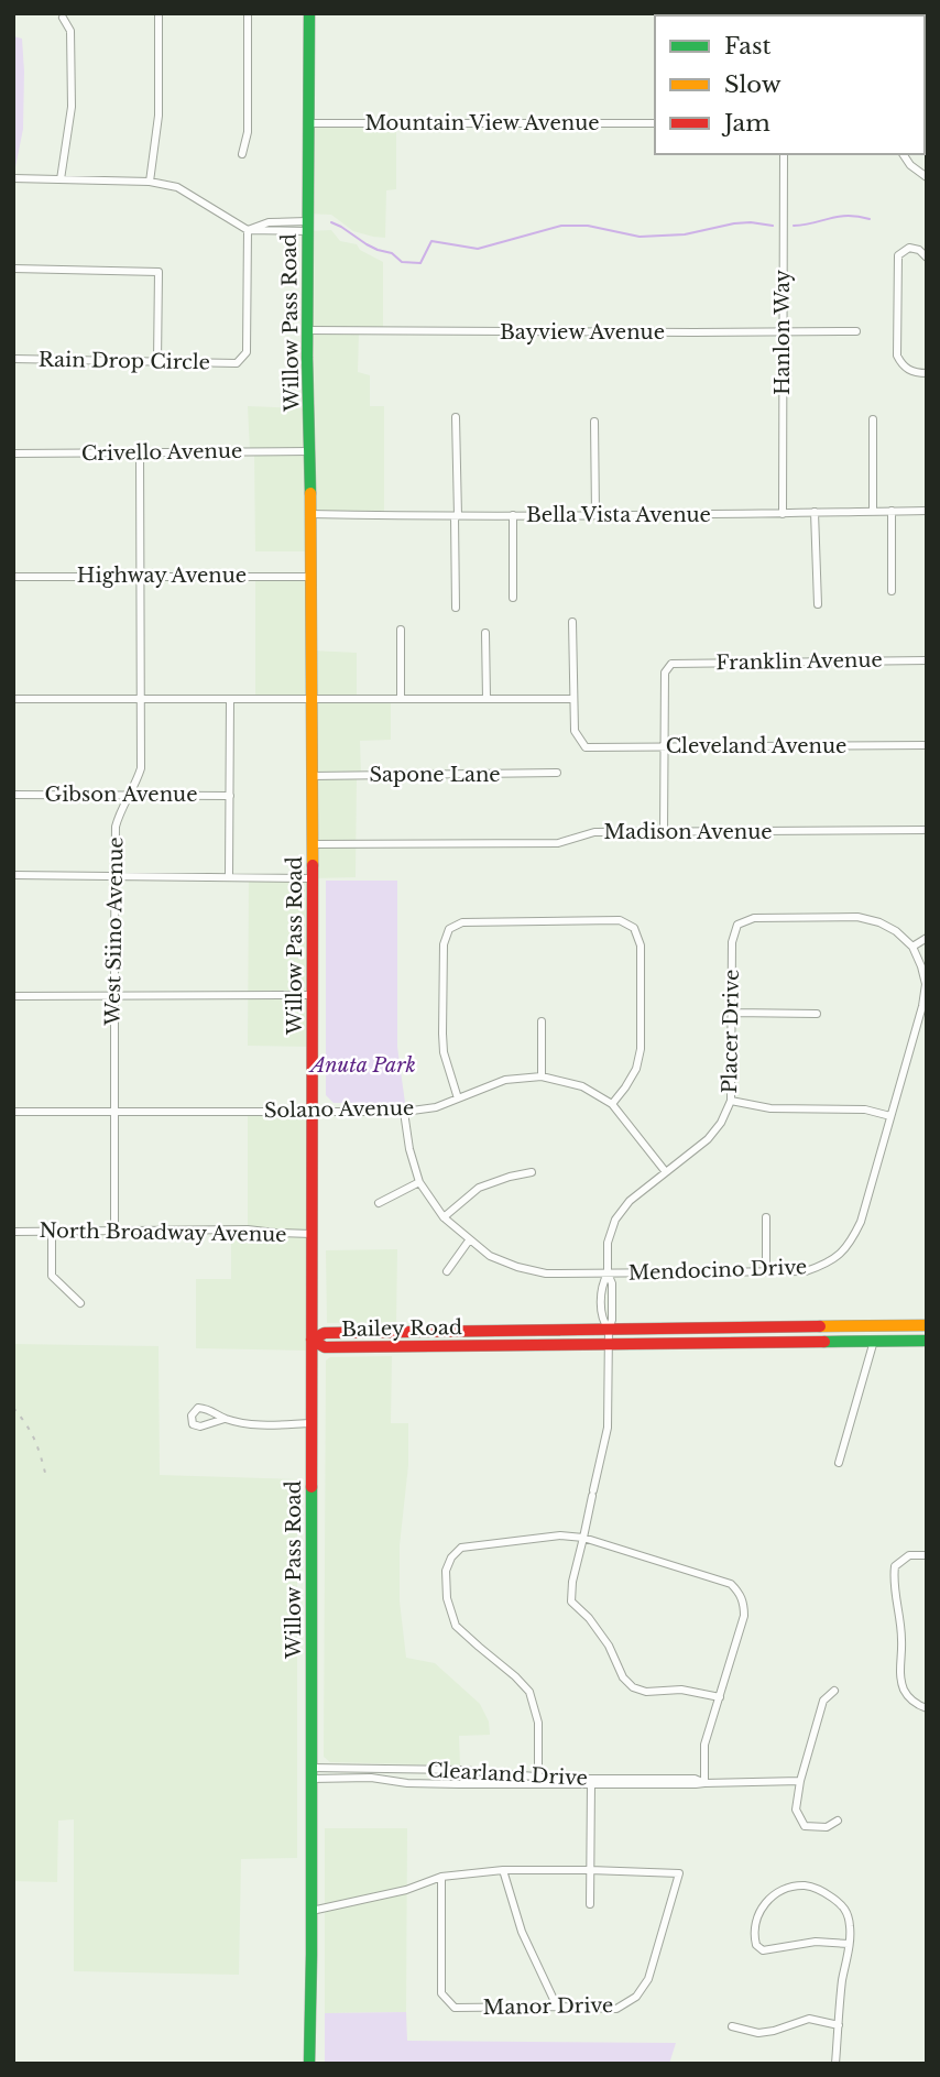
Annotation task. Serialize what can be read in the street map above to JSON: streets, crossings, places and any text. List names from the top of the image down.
{
  "streets": {
    "main road": ["Willow Pass Road", "Bailey Road"],
    "street": [
      "Mountain View Avenue",
      "Bayview Avenue",
      "Hanlon Way",
      "Rain Drop Circle",
      "Crivello Avenue",
      "Bella Vista Avenue",
      "Highway Avenue",
      "Franklin Avenue",
      "Cleveland Avenue",
      "Sapone Lane",
      "Gibson Avenue",
      "Madison Avenue",
      "West Siino Avenue",
      "Placer Drive",
      "Solano Avenue",
      "North Broadway Avenue",
      "Mendocino Drive",
      "Clearland Drive",
      "Manor Drive"
    ]
  },
  "crossings": [
    ["Mountain View Avenue", "Willow Pass Road"],
    ["Willow Pass Road", "Bayview Avenue"],
    ["Willow Pass Road", "Crivello Avenue"],
    ["Willow Pass Road", "Bella Vista Avenue"],
    ["Willow Pass Road", "Highway Avenue"],
    ["Willow Pass Road", "Sapone Lane"],
    ["Willow Pass Road", "Madison Avenue"],
    ["Willow Pass Road", "Solano Avenue"],
    ["Willow Pass Road", "North Broadway Avenue"],
    ["Willow Pass Road", "Bailey Road"],
    ["Willow Pass Road", "Clearland Drive"],
    ["Willow Pass Road", "Manor Drive"],
    ["Bayview Avenue", "Hanlon Way"],
    ["Hanlon Way", "Bella Vista Avenue"],
    ["Crivello Avenue", "West Siino Avenue"],
    ["Highway Avenue", "West Siino Avenue"],
    ["Franklin Avenue", "Cleveland Avenue"],
    ["Gibson Avenue", "West Siino Avenue"],
    ["West Siino Avenue", "Solano Avenue"],
    ["West Siino Avenue", "North Broadway Avenue"],
    ["Placer Drive", "Solano Avenue"],
    ["Placer Drive", "Mendocino Drive"],
    ["Placer Drive", "Bailey Road"],
    ["Solano Avenue", "Mendocino Drive"]
  ],
  "parks": ["Anuta Park"],
  "legend": ["Fast", "Slow", "Jam"]
}
